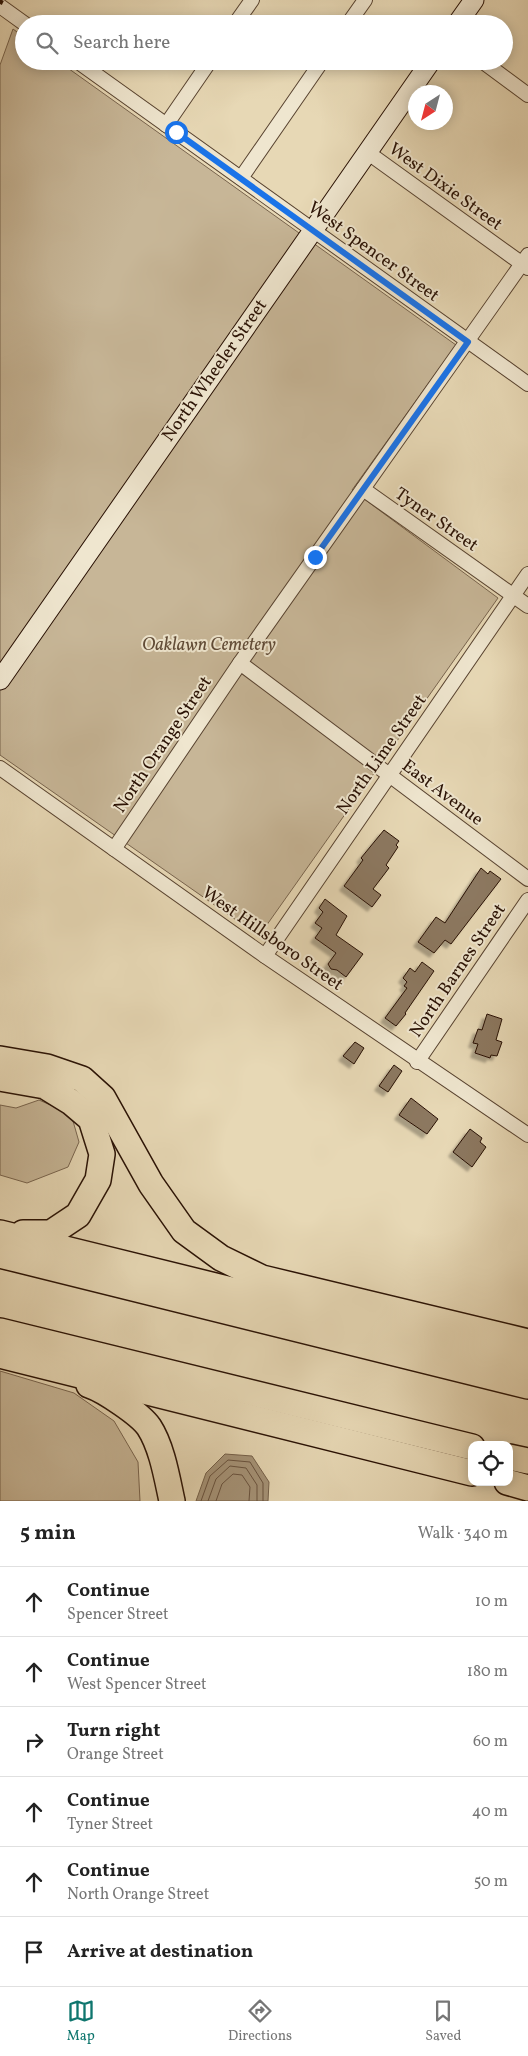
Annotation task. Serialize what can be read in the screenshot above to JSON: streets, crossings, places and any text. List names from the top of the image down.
{
  "streets": {
    "main road": ["North Wheeler Street"],
    "street": [
      "West Dixie Street",
      "West Spencer Street",
      "Tyner Street",
      "North Orange Street",
      "North Lime Street",
      "East Avenue",
      "West Hillsboro Street",
      "North Barnes Street"
    ]
  },
  "crossings": [
    ["West Dixie Street", "North Wheeler Street"],
    ["West Spencer Street", "North Wheeler Street"],
    ["Tyner Street", "North Orange Street"],
    ["Tyner Street", "North Lime Street"],
    ["North Orange Street", "East Avenue"],
    ["North Orange Street", "West Hillsboro Street"],
    ["North Lime Street", "East Avenue"],
    ["North Lime Street", "West Hillsboro Street"],
    ["West Hillsboro Street", "North Barnes Street"]
  ],
  "parks": ["Oaklawn Cemetery"],
  "north": "bottom left",
  "page": {
    "search": "Search here",
    "heading": ["5 min", "Walk · 340 m"],
    "list": [
      ["Continue", "Spencer Street", "10 m"],
      ["Continue", "West Spencer Street", "180 m"],
      ["Turn right", "Orange Street", "60 m"],
      ["Continue", "Tyner Street", "40 m"],
      ["Continue", "North Orange Street", "50 m"],
      "Arrive at destination"
    ],
    "nav": ["Map", "Directions", "Saved"]
  }
}
